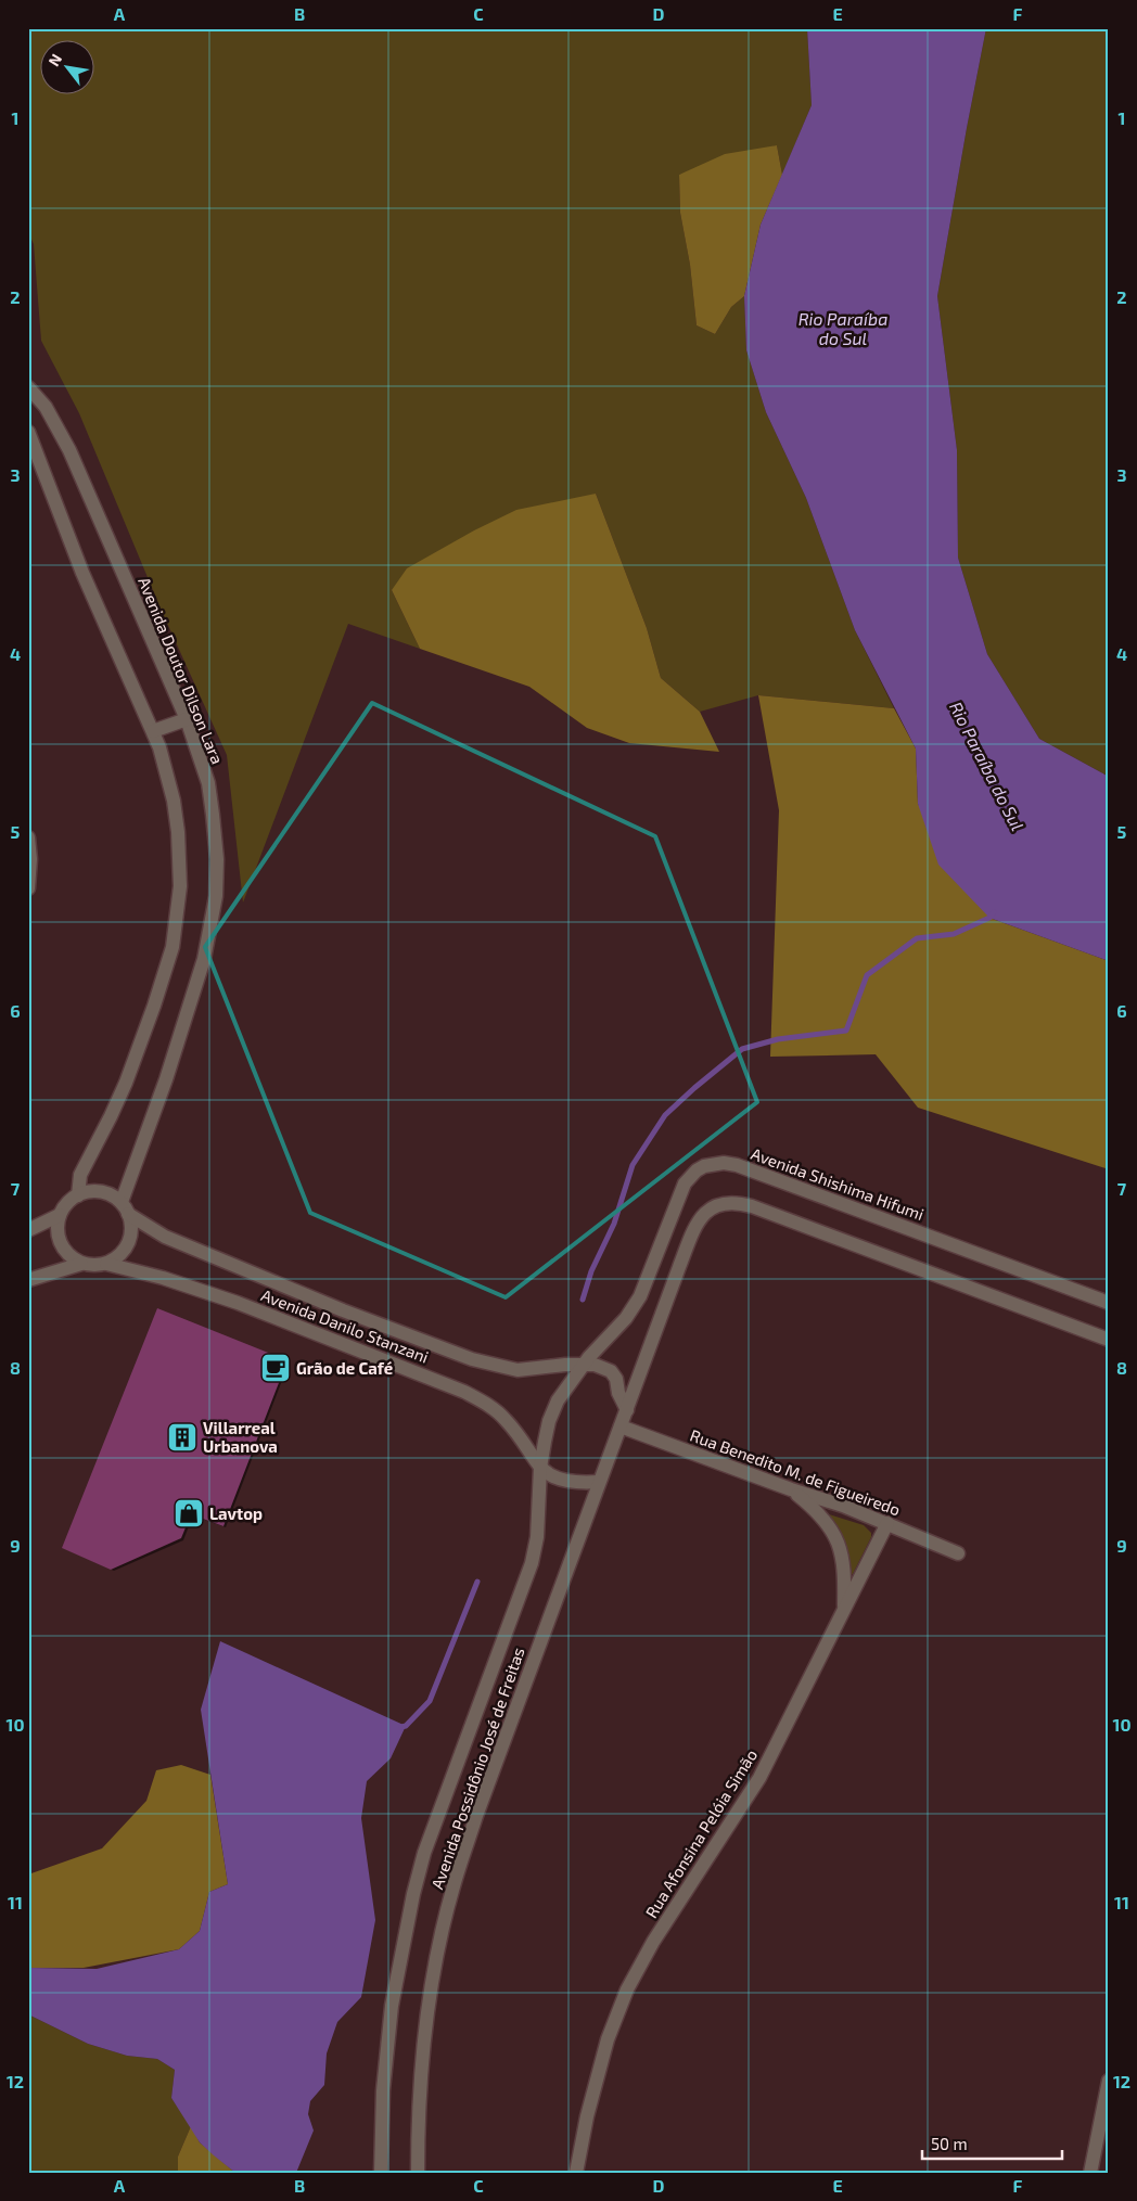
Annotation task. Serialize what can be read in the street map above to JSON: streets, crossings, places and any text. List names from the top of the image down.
{
  "streets": {
    "street": [
      "Avenida Doutor Dilson Lara",
      "Avenida Shishima Hifumi",
      "Avenida Danilo Stanzani",
      "Rua Benedito M. de Figueiredo",
      "Avenida Possidônio José de Freitas",
      "Rua Afonsina Pelóia Simão"
    ]
  },
  "crossings": [
    ["Avenida Doutor Dilson Lara", "Avenida Danilo Stanzani"],
    ["Avenida Shishima Hifumi", "Avenida Danilo Stanzani"],
    ["Avenida Shishima Hifumi", "Avenida Possidônio José de Freitas"],
    ["Avenida Danilo Stanzani", "Avenida Possidônio José de Freitas"],
    ["Rua Benedito M. de Figueiredo", "Avenida Possidônio José de Freitas"],
    ["Rua Benedito M. de Figueiredo", "Rua Afonsina Pelóia Simão"]
  ],
  "water": ["Rio Paraíba do Sul"],
  "places": {
    "cafe": ["Grão de Café"],
    "building": ["Villarreal Urbanova"],
    "shop": ["Lavtop"]
  },
  "scale_bar": "50 m",
  "north": "top left",
  "grid": {
    "columns": [
      "A",
      "B",
      "C",
      "D",
      "E",
      "F"
    ],
    "rows": [
      "1",
      "2",
      "3",
      "4",
      "5",
      "6",
      "7",
      "8",
      "9",
      "10",
      "11",
      "12"
    ]
  }
}
